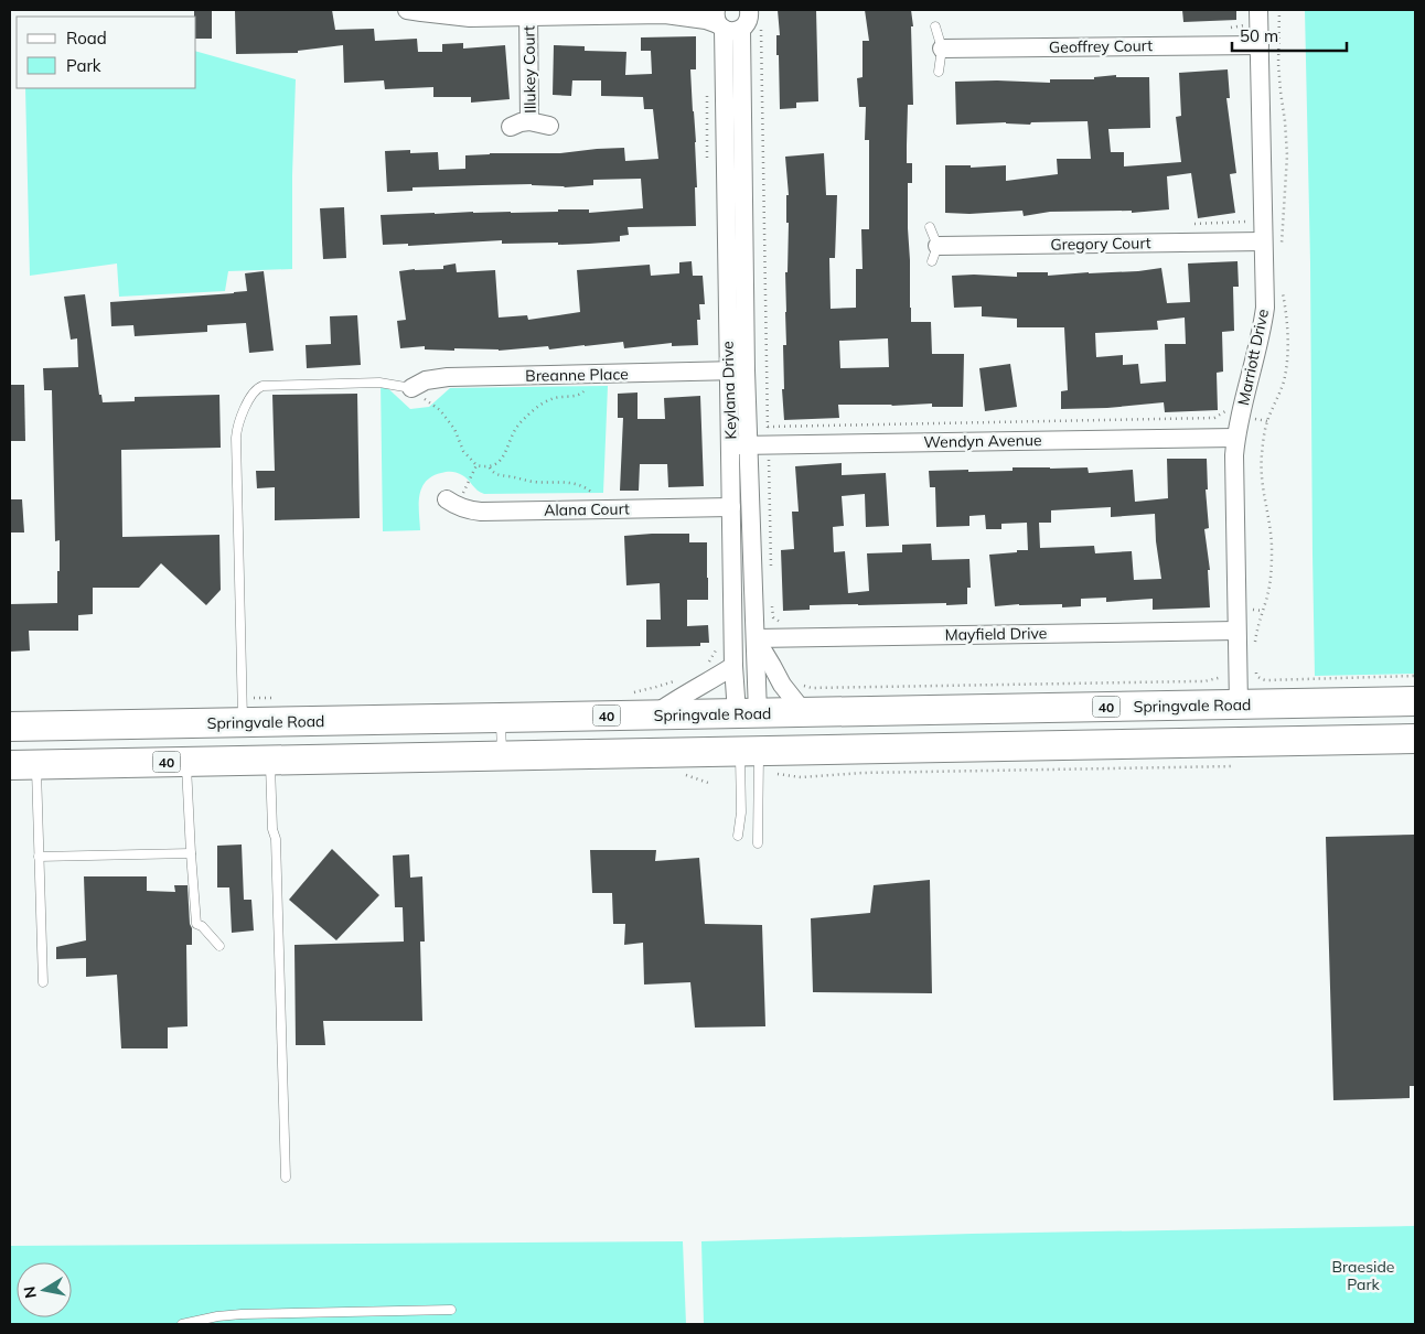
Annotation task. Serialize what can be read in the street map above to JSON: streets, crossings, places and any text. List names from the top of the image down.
{
  "streets": {
    "highway": ["Keylana Drive", "Springvale Road", "40"],
    "street": [
      "Geoffrey Court",
      "Illukey Court",
      "Gregory Court",
      "Marriott Drive",
      "Breanne Place",
      "Wendyn Avenue",
      "Alana Court",
      "Mayfield Drive"
    ]
  },
  "crossings": [
    ["Geoffrey Court", "Marriott Drive"],
    ["Gregory Court", "Marriott Drive"],
    ["Marriott Drive", "Wendyn Avenue"],
    ["Marriott Drive", "Mayfield Drive"],
    ["Marriott Drive", "Springvale Road"],
    ["Breanne Place", "Keylana Drive"],
    ["Keylana Drive", "Wendyn Avenue"],
    ["Keylana Drive", "Alana Court"],
    ["Keylana Drive", "Mayfield Drive"],
    ["Keylana Drive", "Springvale Road"],
    ["Keylana Drive", "40"]
  ],
  "parks": ["Braeside Park"],
  "legend": ["Road", "Park"],
  "scale_bar": "50 m",
  "north": "left"
}
